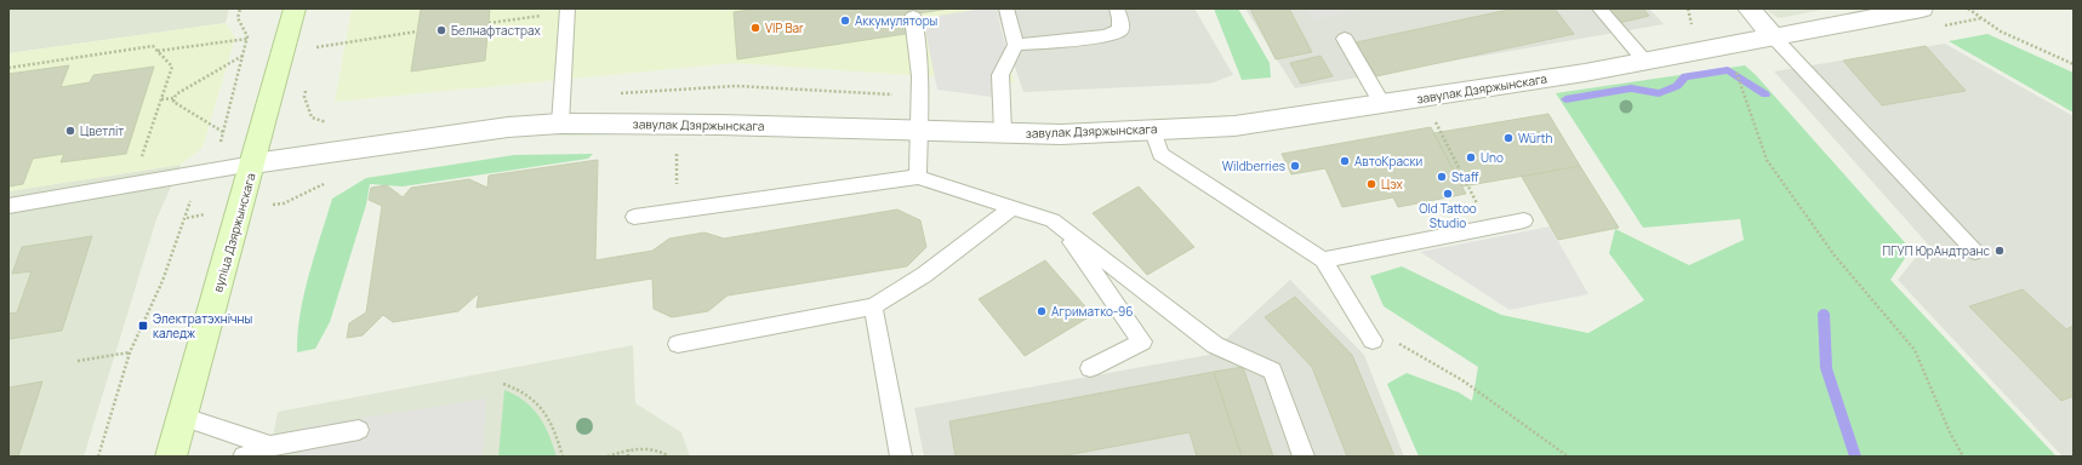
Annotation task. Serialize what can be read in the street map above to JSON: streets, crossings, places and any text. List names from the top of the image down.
{
  "streets": {
    "main road": ["вуліца Дзяржынскага"],
    "street": ["завулак Дзяржынскага"]
  },
  "crossings": [
    ["завулак Дзяржынскага", "вуліца Дзяржынскага"]
  ],
  "places": {
    "other": [
      "Аккумуляторы",
      "VIP Bar",
      "Белнафтастрах",
      "Цветліт",
      "Würth",
      "Uno",
      "АвтоКраски",
      "Wildberries",
      "Staff",
      "Цэх",
      "Old Tattoo Studio",
      "ПГУП ЮрАндтранс",
      "Агриматко-96"
    ],
    "transit": ["Электратэхнічны каледж"]
  }
}
